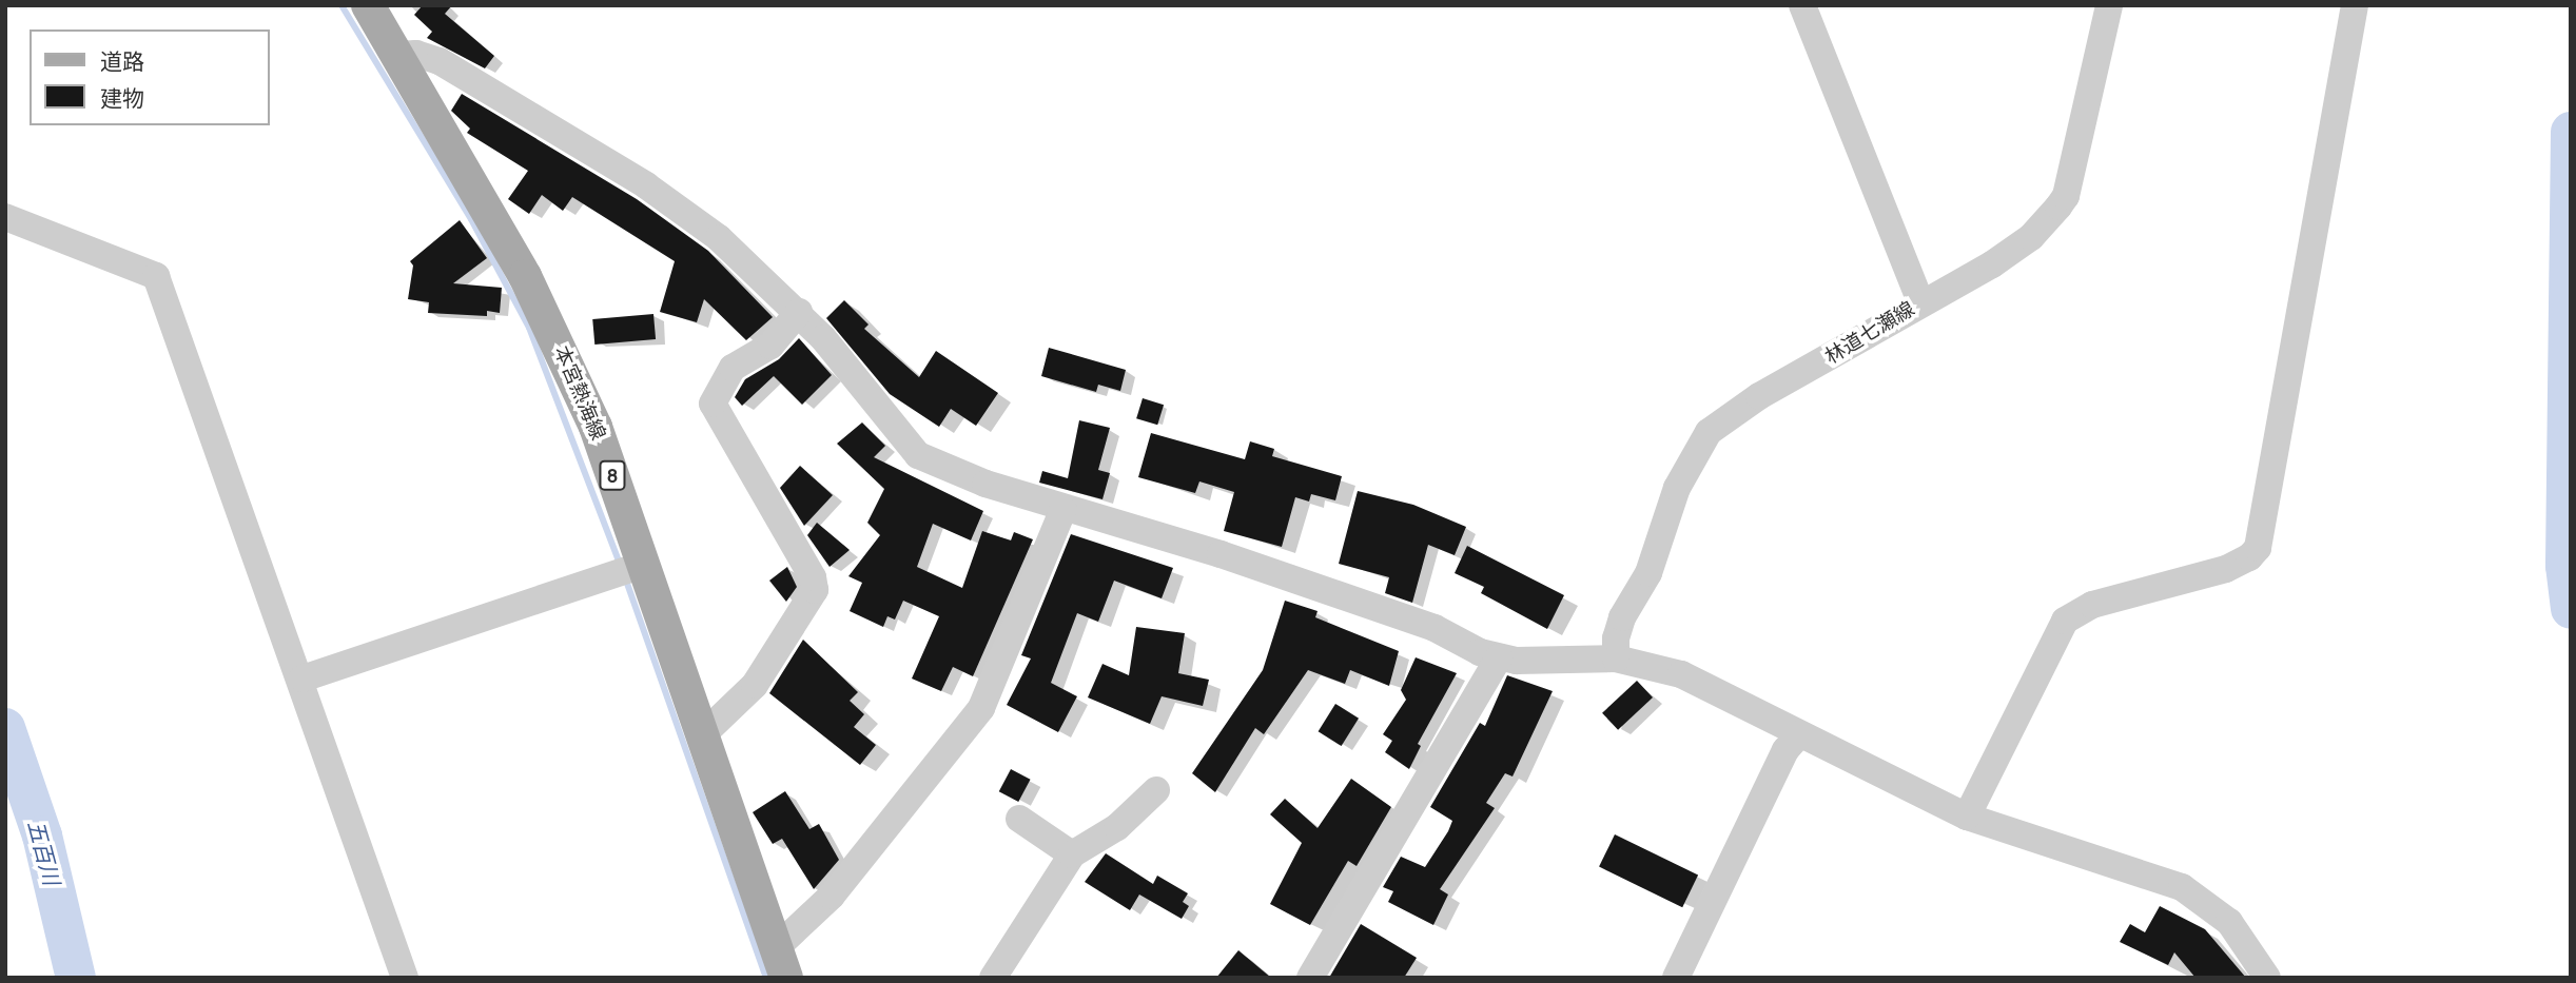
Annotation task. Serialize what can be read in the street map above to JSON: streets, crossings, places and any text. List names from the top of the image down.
{
  "streets": {
    "main road": ["本宮熱海線", "8"],
    "street": ["林道七瀬線"]
  },
  "water": ["五百川"],
  "legend": ["道路", "建物"]
}
